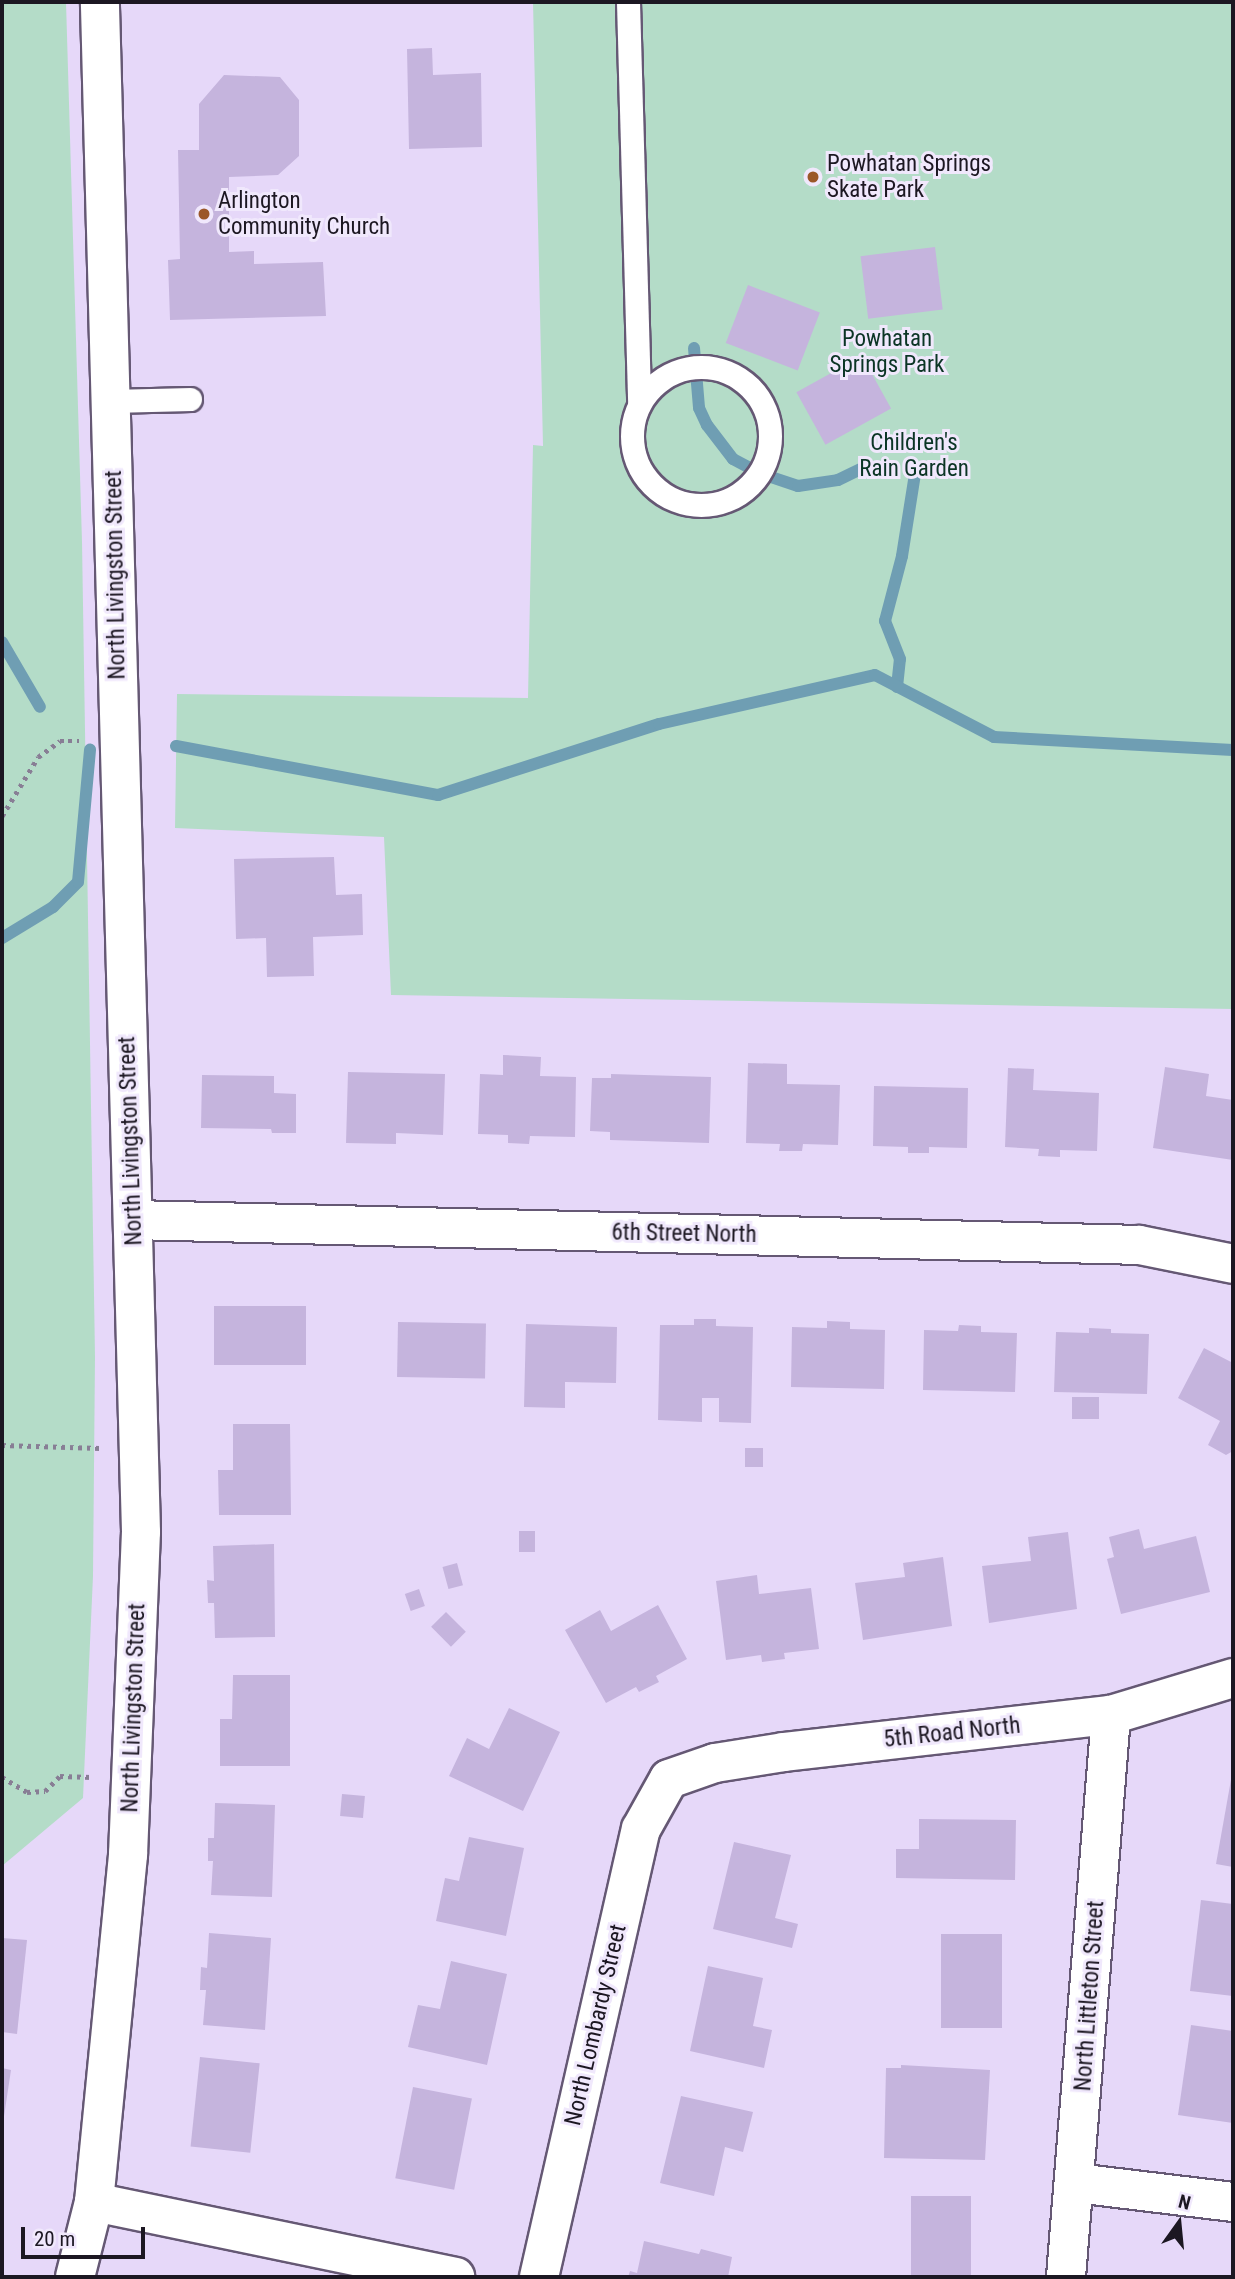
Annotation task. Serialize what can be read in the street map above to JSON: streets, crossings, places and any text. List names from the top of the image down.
{
  "streets": {
    "street": [
      "North Livingston Street",
      "6th Street North",
      "5th Road North",
      "North Littleton Street",
      "North Lombardy Street"
    ]
  },
  "crossings": [
    ["North Livingston Street", "6th Street North"],
    ["5th Road North", "North Littleton Street"],
    ["5th Road North", "North Lombardy Street"]
  ],
  "parks": ["Powhatan Springs Park", "Children's Rain Garden"],
  "places": ["Powhatan Springs Skate Park", "Arlington Community Church"],
  "scale_bar": "20 m",
  "north": "top"
}
